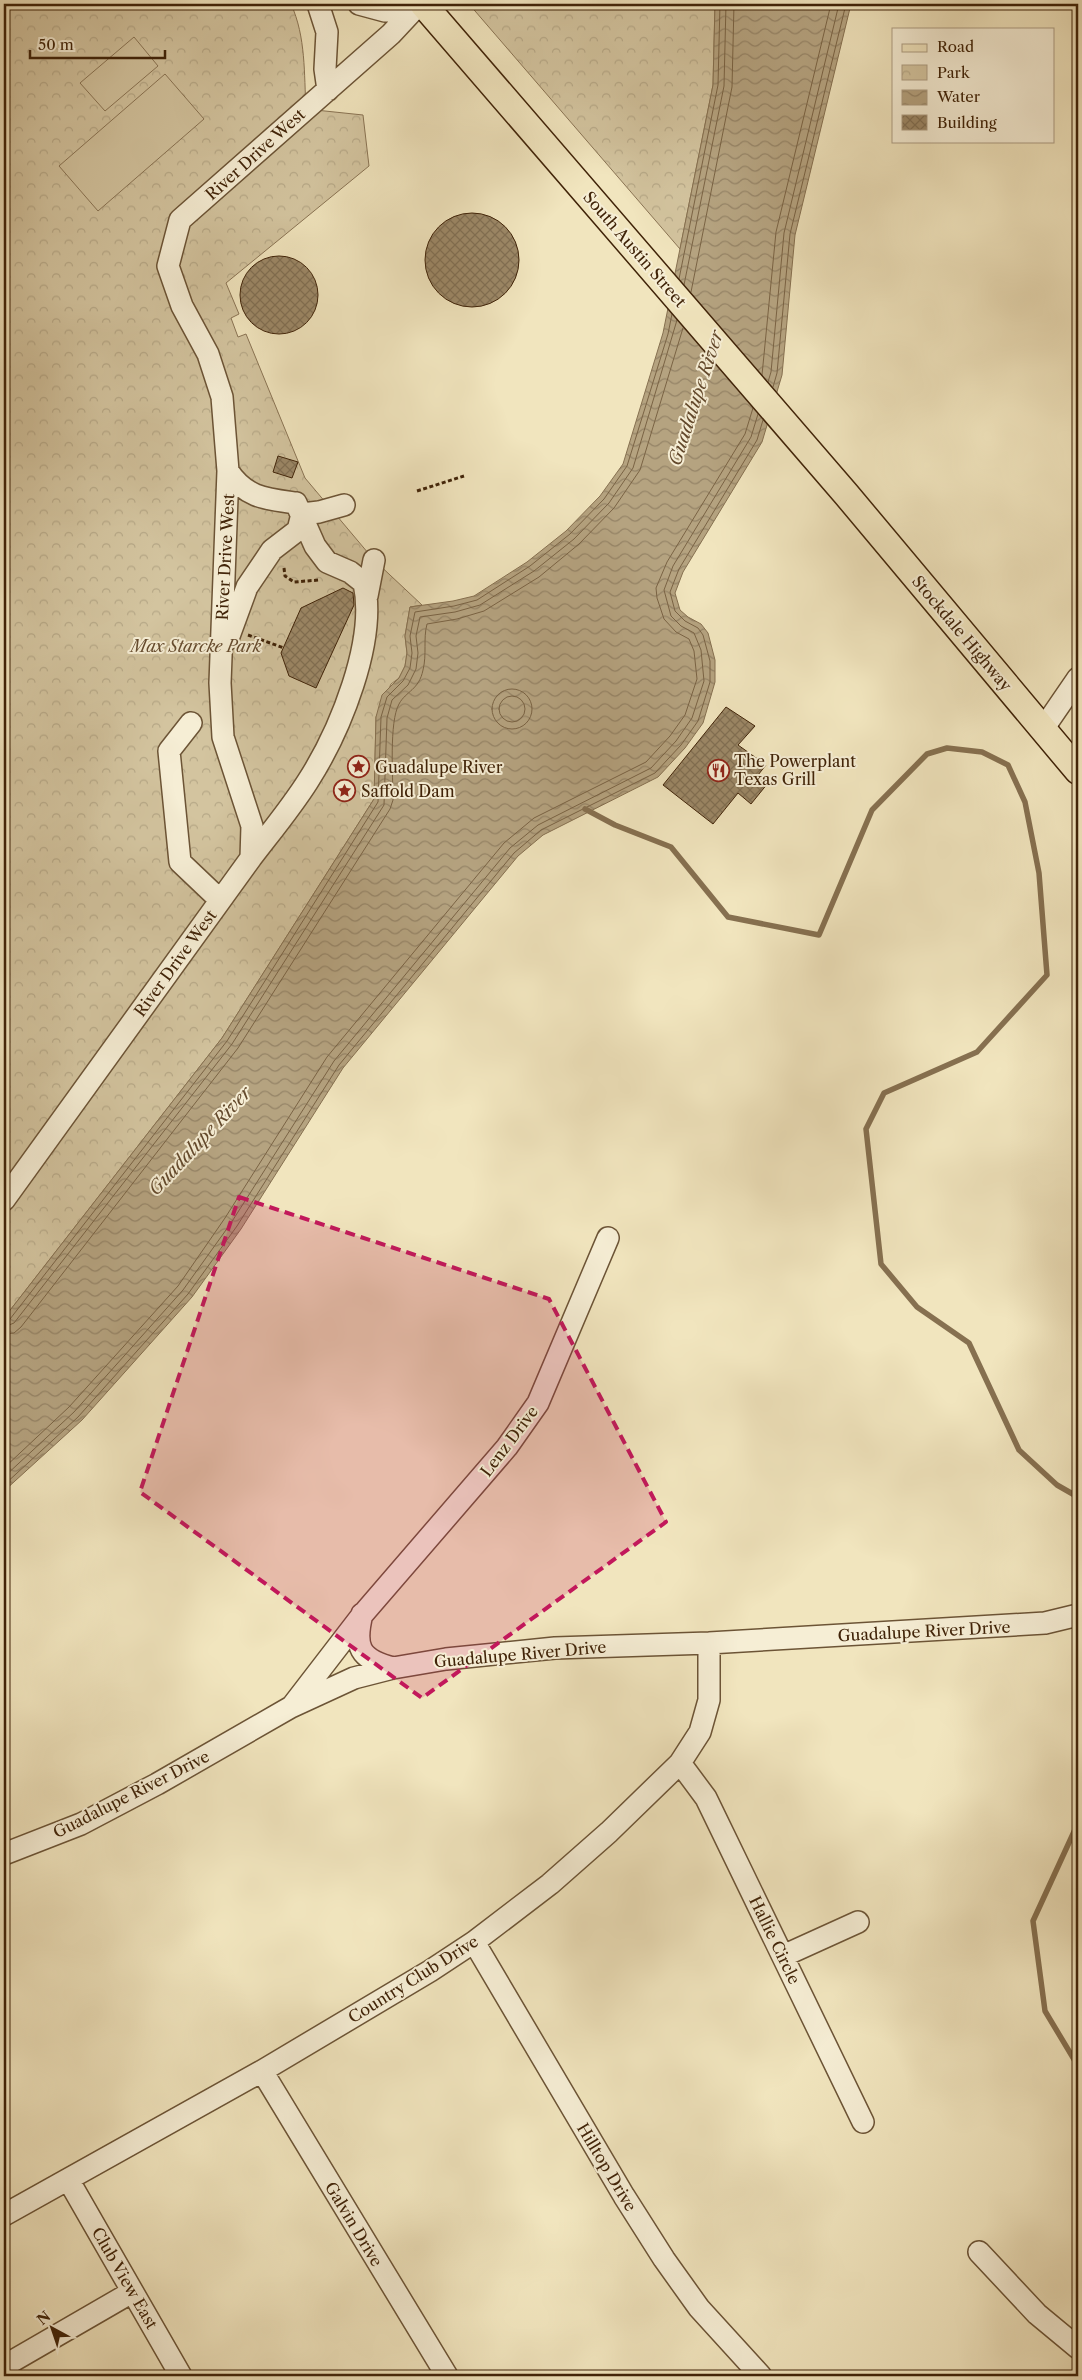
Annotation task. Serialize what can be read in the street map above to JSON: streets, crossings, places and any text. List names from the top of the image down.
{
  "streets": {
    "main road": ["South Austin Street", "Stockdale Highway"],
    "street": [
      "River Drive West",
      "Lenz Drive",
      "Guadalupe River Drive",
      "Hallie Circle",
      "Country Club Drive",
      "Hilltop Drive",
      "Galvin Drive",
      "Club View East"
    ]
  },
  "crossings": [
    ["River Drive West", "South Austin Street"],
    ["South Austin Street", "Stockdale Highway"],
    ["Lenz Drive", "Guadalupe River Drive"],
    ["Guadalupe River Drive", "Country Club Drive"],
    ["Hallie Circle", "Country Club Drive"],
    ["Country Club Drive", "Hilltop Drive"],
    ["Country Club Drive", "Galvin Drive"],
    ["Country Club Drive", "Club View East"]
  ],
  "water": ["Guadalupe River"],
  "parks": ["Max Starcke Park"],
  "places": {
    "place": ["Guadalupe River", "Saffold Dam"],
    "restaurant": ["The Powerplant Texas Grill"]
  },
  "legend": [
    "Road",
    "Park",
    "Water",
    "Building"
  ],
  "scale_bar": "50 m",
  "north": "top left"
}
